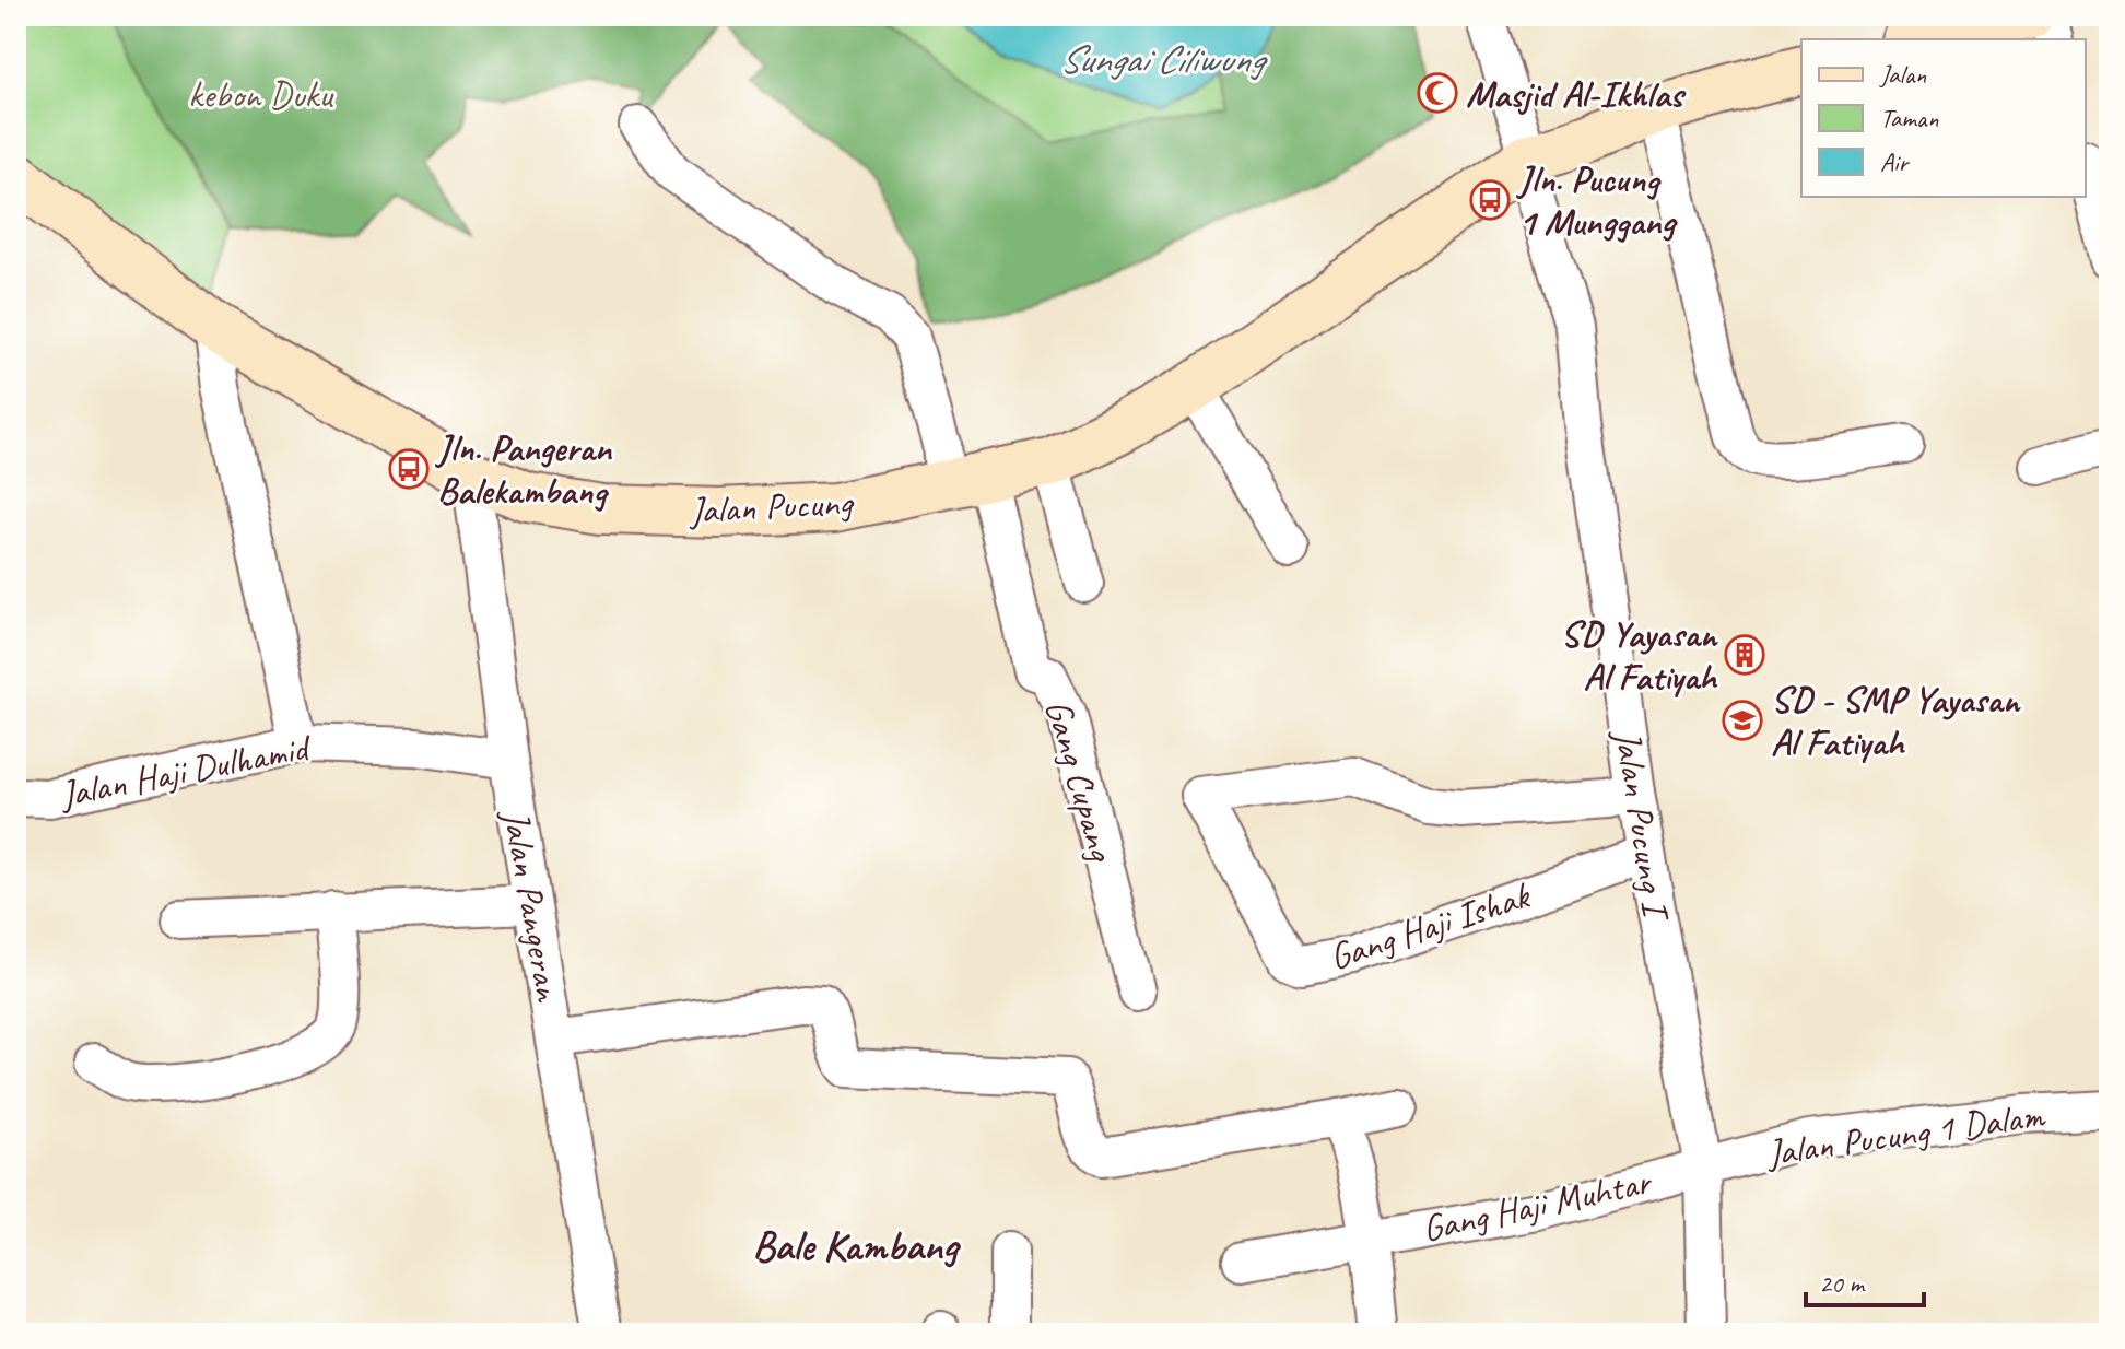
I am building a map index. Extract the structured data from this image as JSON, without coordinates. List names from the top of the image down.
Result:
{
  "streets": {
    "street": [
      "Jalan Pucung",
      "Jalan Haji Dulhamid",
      "Gang Cupang",
      "Jalan Pucung I",
      "Jalan Pangeran",
      "Gang Haji Ishak",
      "Jalan Pucung 1 Dalam",
      "Gang Haji Muhtar"
    ]
  },
  "crossings": [
    ["Jalan Pucung", "Gang Cupang"],
    ["Jalan Pucung", "Jalan Pucung I"],
    ["Jalan Pucung", "Jalan Pangeran"],
    ["Jalan Haji Dulhamid", "Jalan Pangeran"],
    ["Jalan Pucung I", "Gang Haji Ishak"],
    ["Jalan Pucung I", "Jalan Pucung 1 Dalam"],
    ["Jalan Pucung I", "Gang Haji Muhtar"],
    ["Jalan Pucung 1 Dalam", "Gang Haji Muhtar"]
  ],
  "districts": ["Bale Kambang"],
  "water": ["Sungai Ciliwung"],
  "parks": ["kebon Duku"],
  "places": {
    "mosque": ["Masjid Al-Ikhlas"],
    "bus stop": ["Jln. Pucung 1 Munggang", "Jln. Pangeran Balekambang"],
    "building": ["SD Yayasan Al Fatiyah"],
    "school or university": ["SD - SMP Yayasan Al Fatiyah"]
  },
  "legend": ["Jalan", "Taman", "Air"],
  "scale_bar": "20 m"
}
